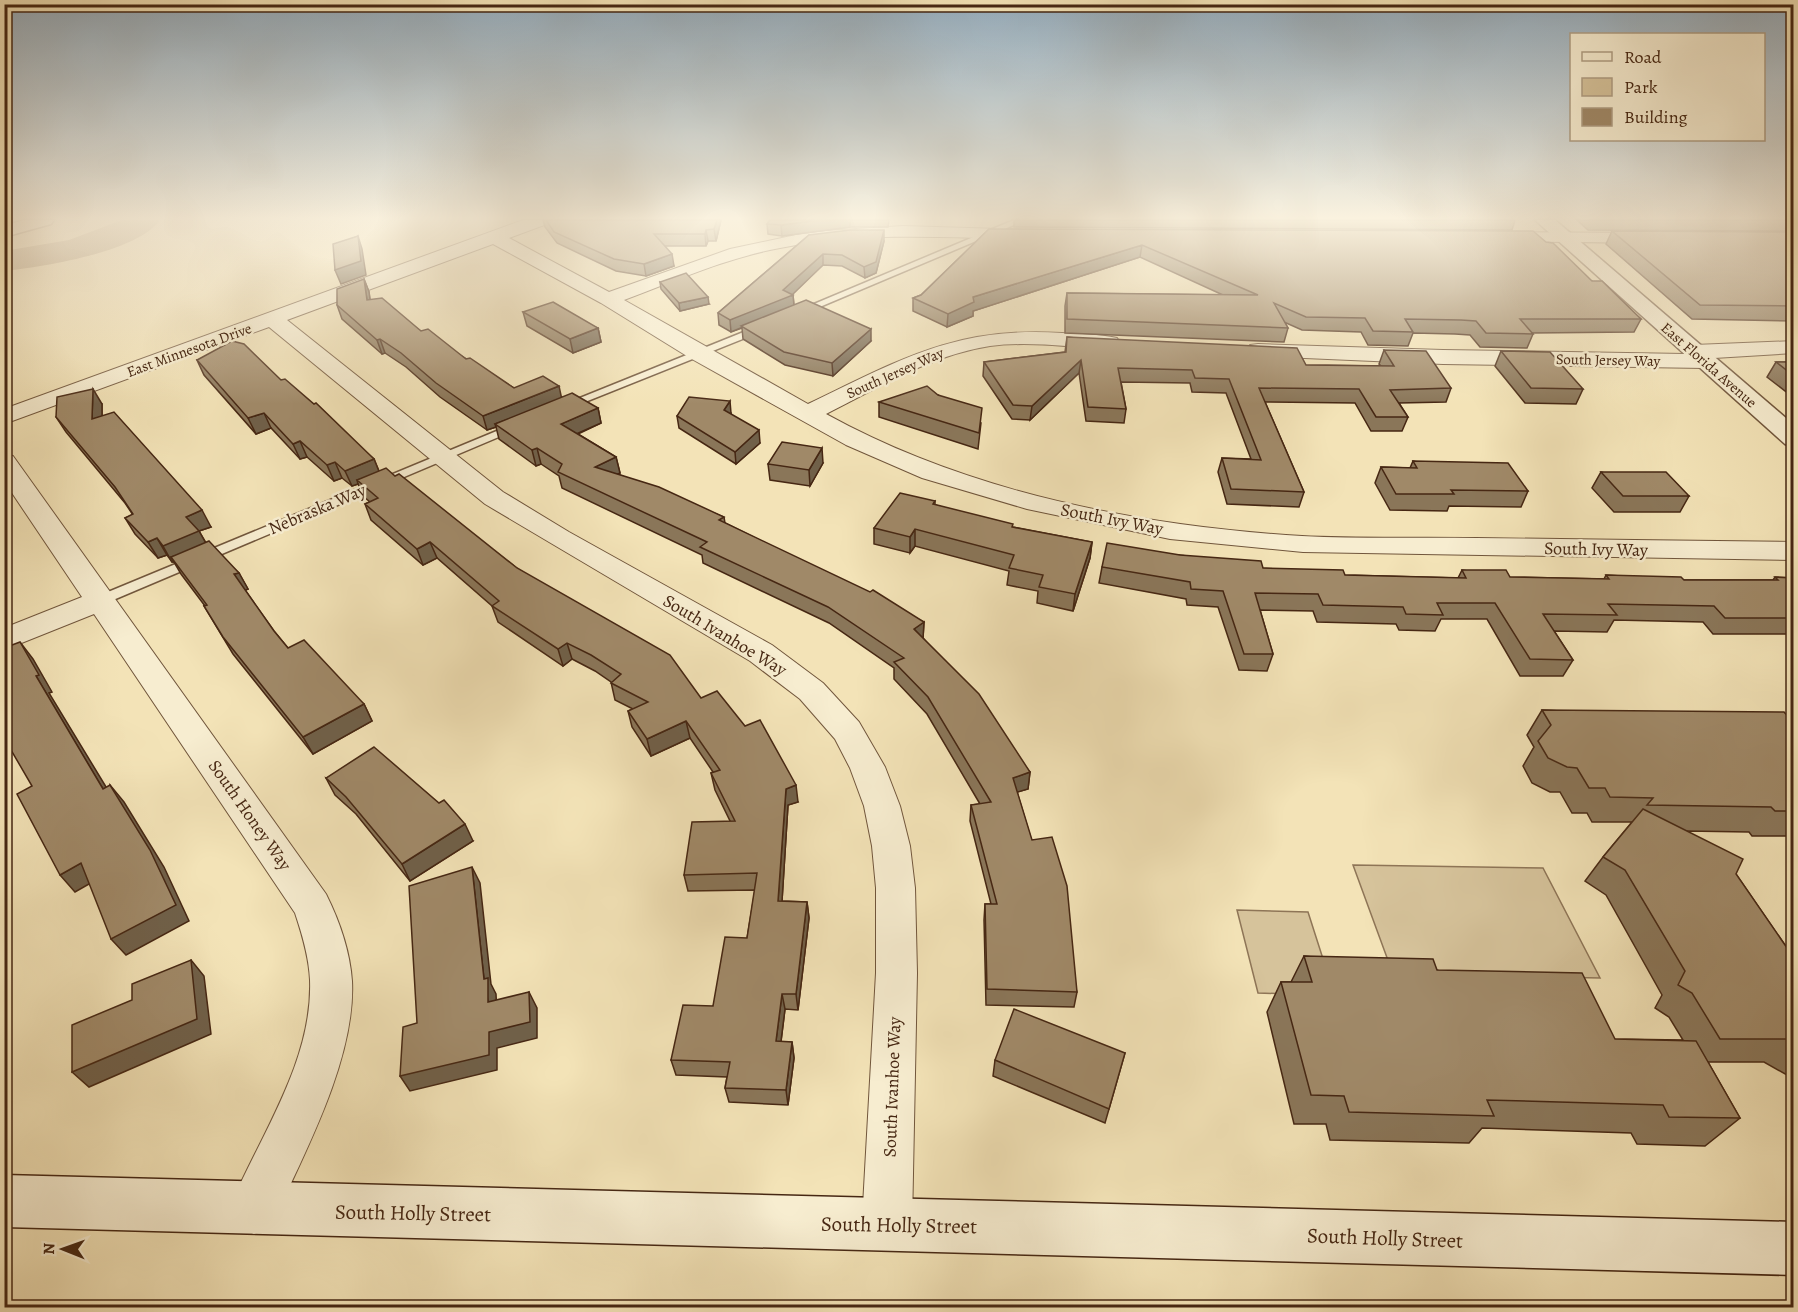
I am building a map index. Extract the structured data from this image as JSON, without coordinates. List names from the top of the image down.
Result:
{
  "streets": {
    "main road": ["East Florida Avenue", "South Holly Street"],
    "street": [
      "East Minnesota Drive",
      "South Jersey Way",
      "Nebraska Way",
      "South Ivy Way",
      "South Ivanhoe Way",
      "South Honey Way"
    ]
  },
  "crossings": [
    ["East Minnesota Drive", "South Ivanhoe Way"],
    ["South Jersey Way", "East Florida Avenue"],
    ["South Jersey Way", "South Ivy Way"],
    ["Nebraska Way", "South Ivanhoe Way"],
    ["Nebraska Way", "South Honey Way"],
    ["South Ivanhoe Way", "South Holly Street"],
    ["South Honey Way", "South Holly Street"]
  ],
  "legend": ["Road", "Park", "Building"],
  "north": "left"
}
